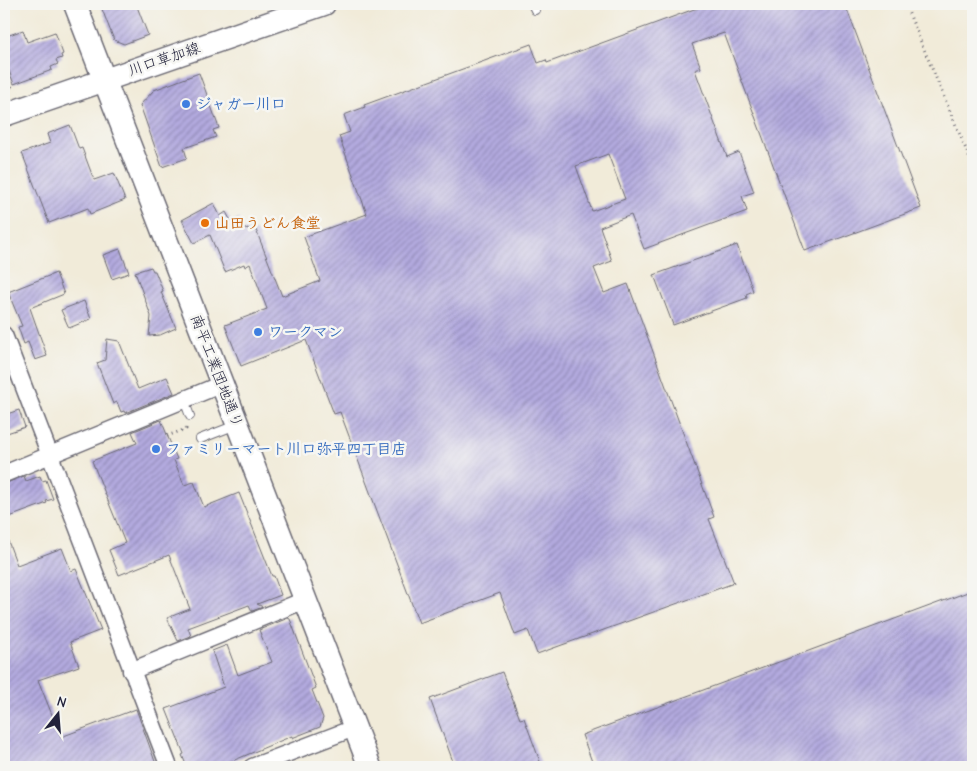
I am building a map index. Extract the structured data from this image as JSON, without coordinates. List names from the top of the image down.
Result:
{
  "streets": {
    "street": ["川口草加線", "南平工業団地通り"]
  },
  "crossings": [
    ["川口草加線", "南平工業団地通り"]
  ],
  "places": [
    "ジャガー川口",
    "山田うどん食堂",
    "ワークマン",
    "ファミリーマート川口弥平四丁目店"
  ],
  "north": "top"
}
